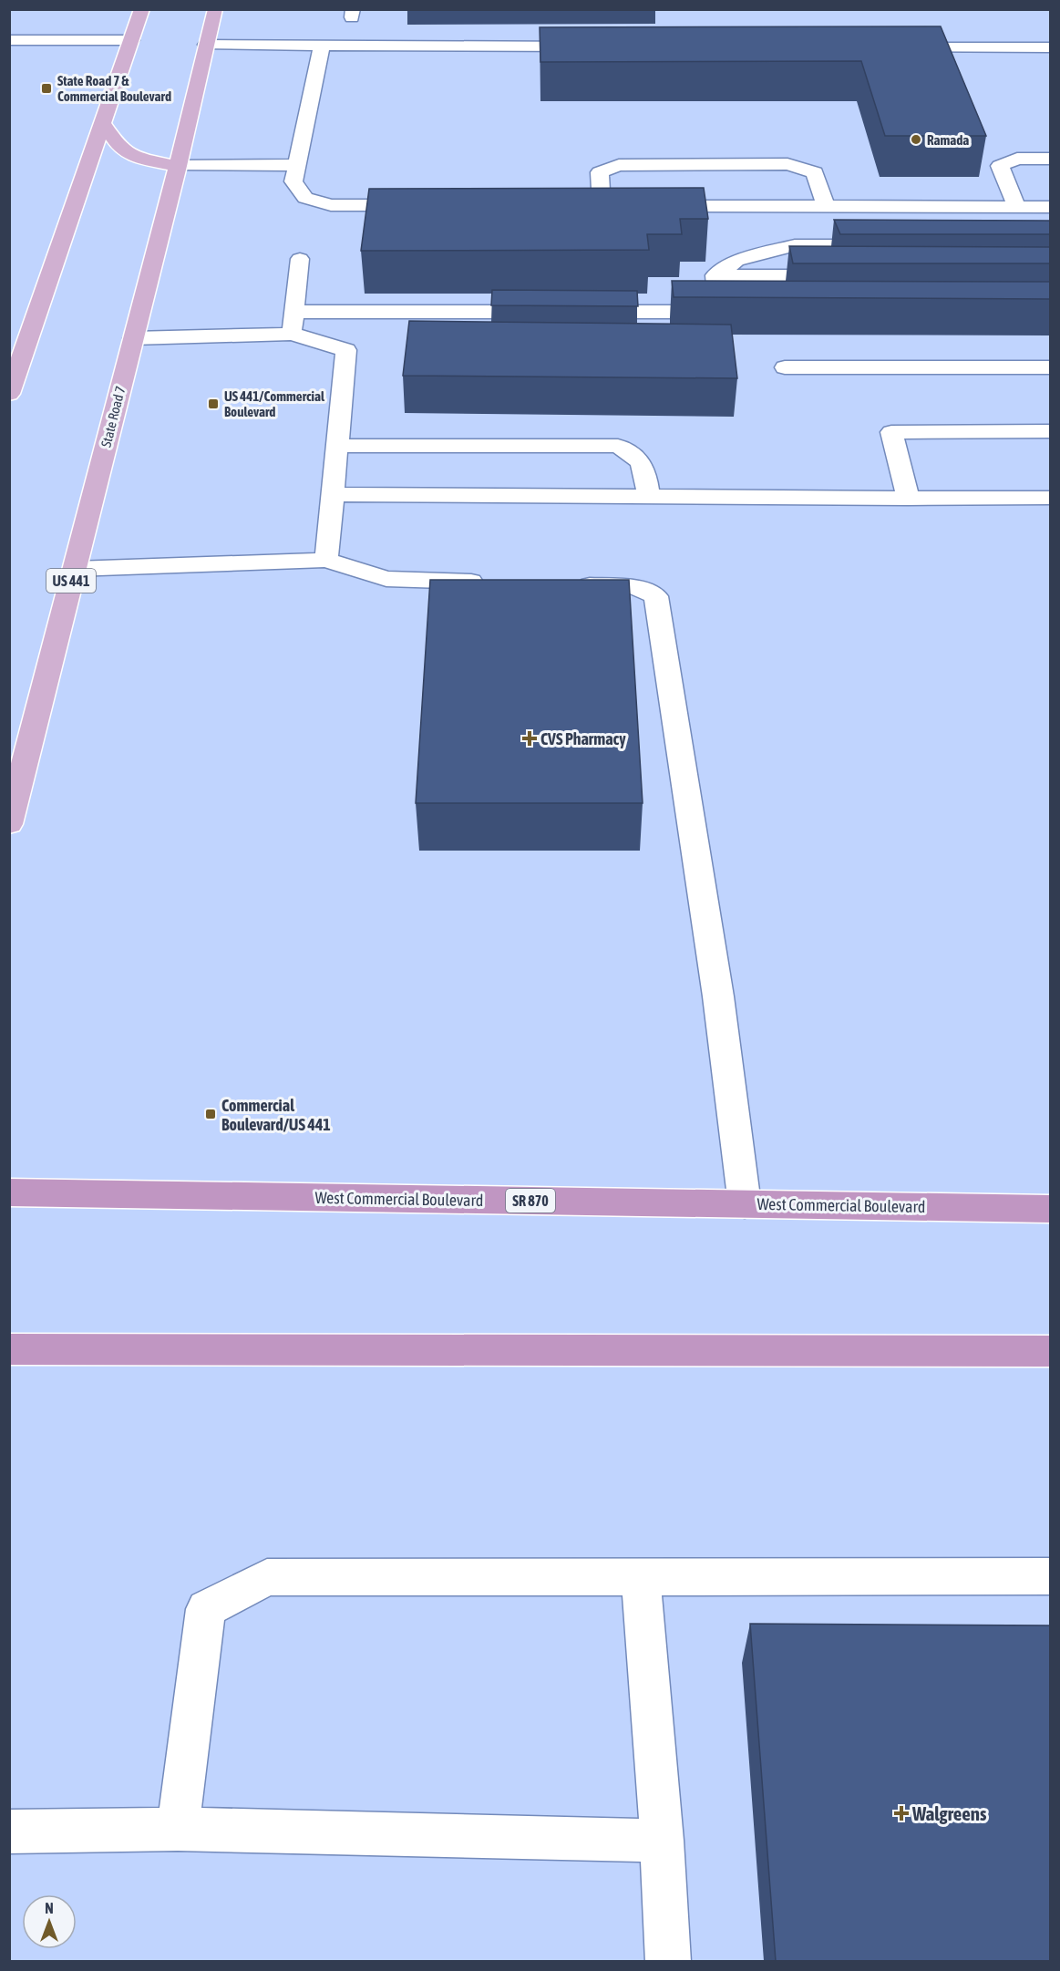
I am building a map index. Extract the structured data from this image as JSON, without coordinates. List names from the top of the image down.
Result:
{
  "streets": {
    "highway": ["West Commercial Boulevard", "SR 870"],
    "main road": ["State Road 7", "US 441"]
  },
  "places": {
    "transit": ["State Road 7 & Commercial Boulevard", "US 441/Commercial Boulevard", "Commercial Boulevard/US 441"],
    "other": ["Ramada"],
    "health": ["CVS Pharmacy", "Walgreens"]
  },
  "north": "top"
}
